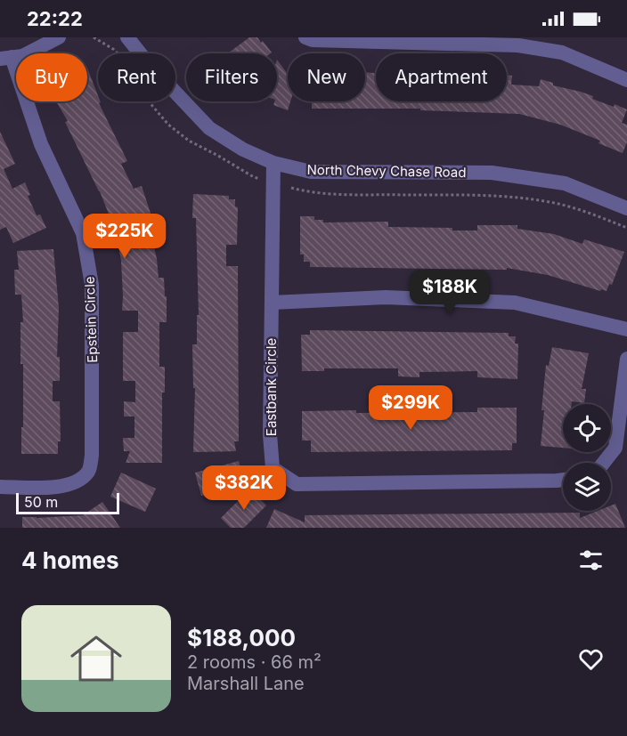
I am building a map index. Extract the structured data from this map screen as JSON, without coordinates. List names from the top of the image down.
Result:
{
  "streets": {
    "street": ["North Chevy Chase Road", "Epstein Circle", "Eastbank Circle"]
  },
  "crossings": [
    ["North Chevy Chase Road", "Eastbank Circle"]
  ],
  "scale_bar": "50 m",
  "page": {
    "status": "22:22",
    "chip": [
      "Buy",
      "Rent",
      "Filters",
      "New",
      "Apartment"
    ],
    "price": [
      "$225K",
      "$188K",
      "$299K",
      "$382K"
    ],
    "scale": "50 m",
    "heading": "4 homes",
    "list": [
      {
        "name": "$188,000",
        "note": "2 rooms · 66 m² · Marshall Lane"
      }
    ]
  }
}
